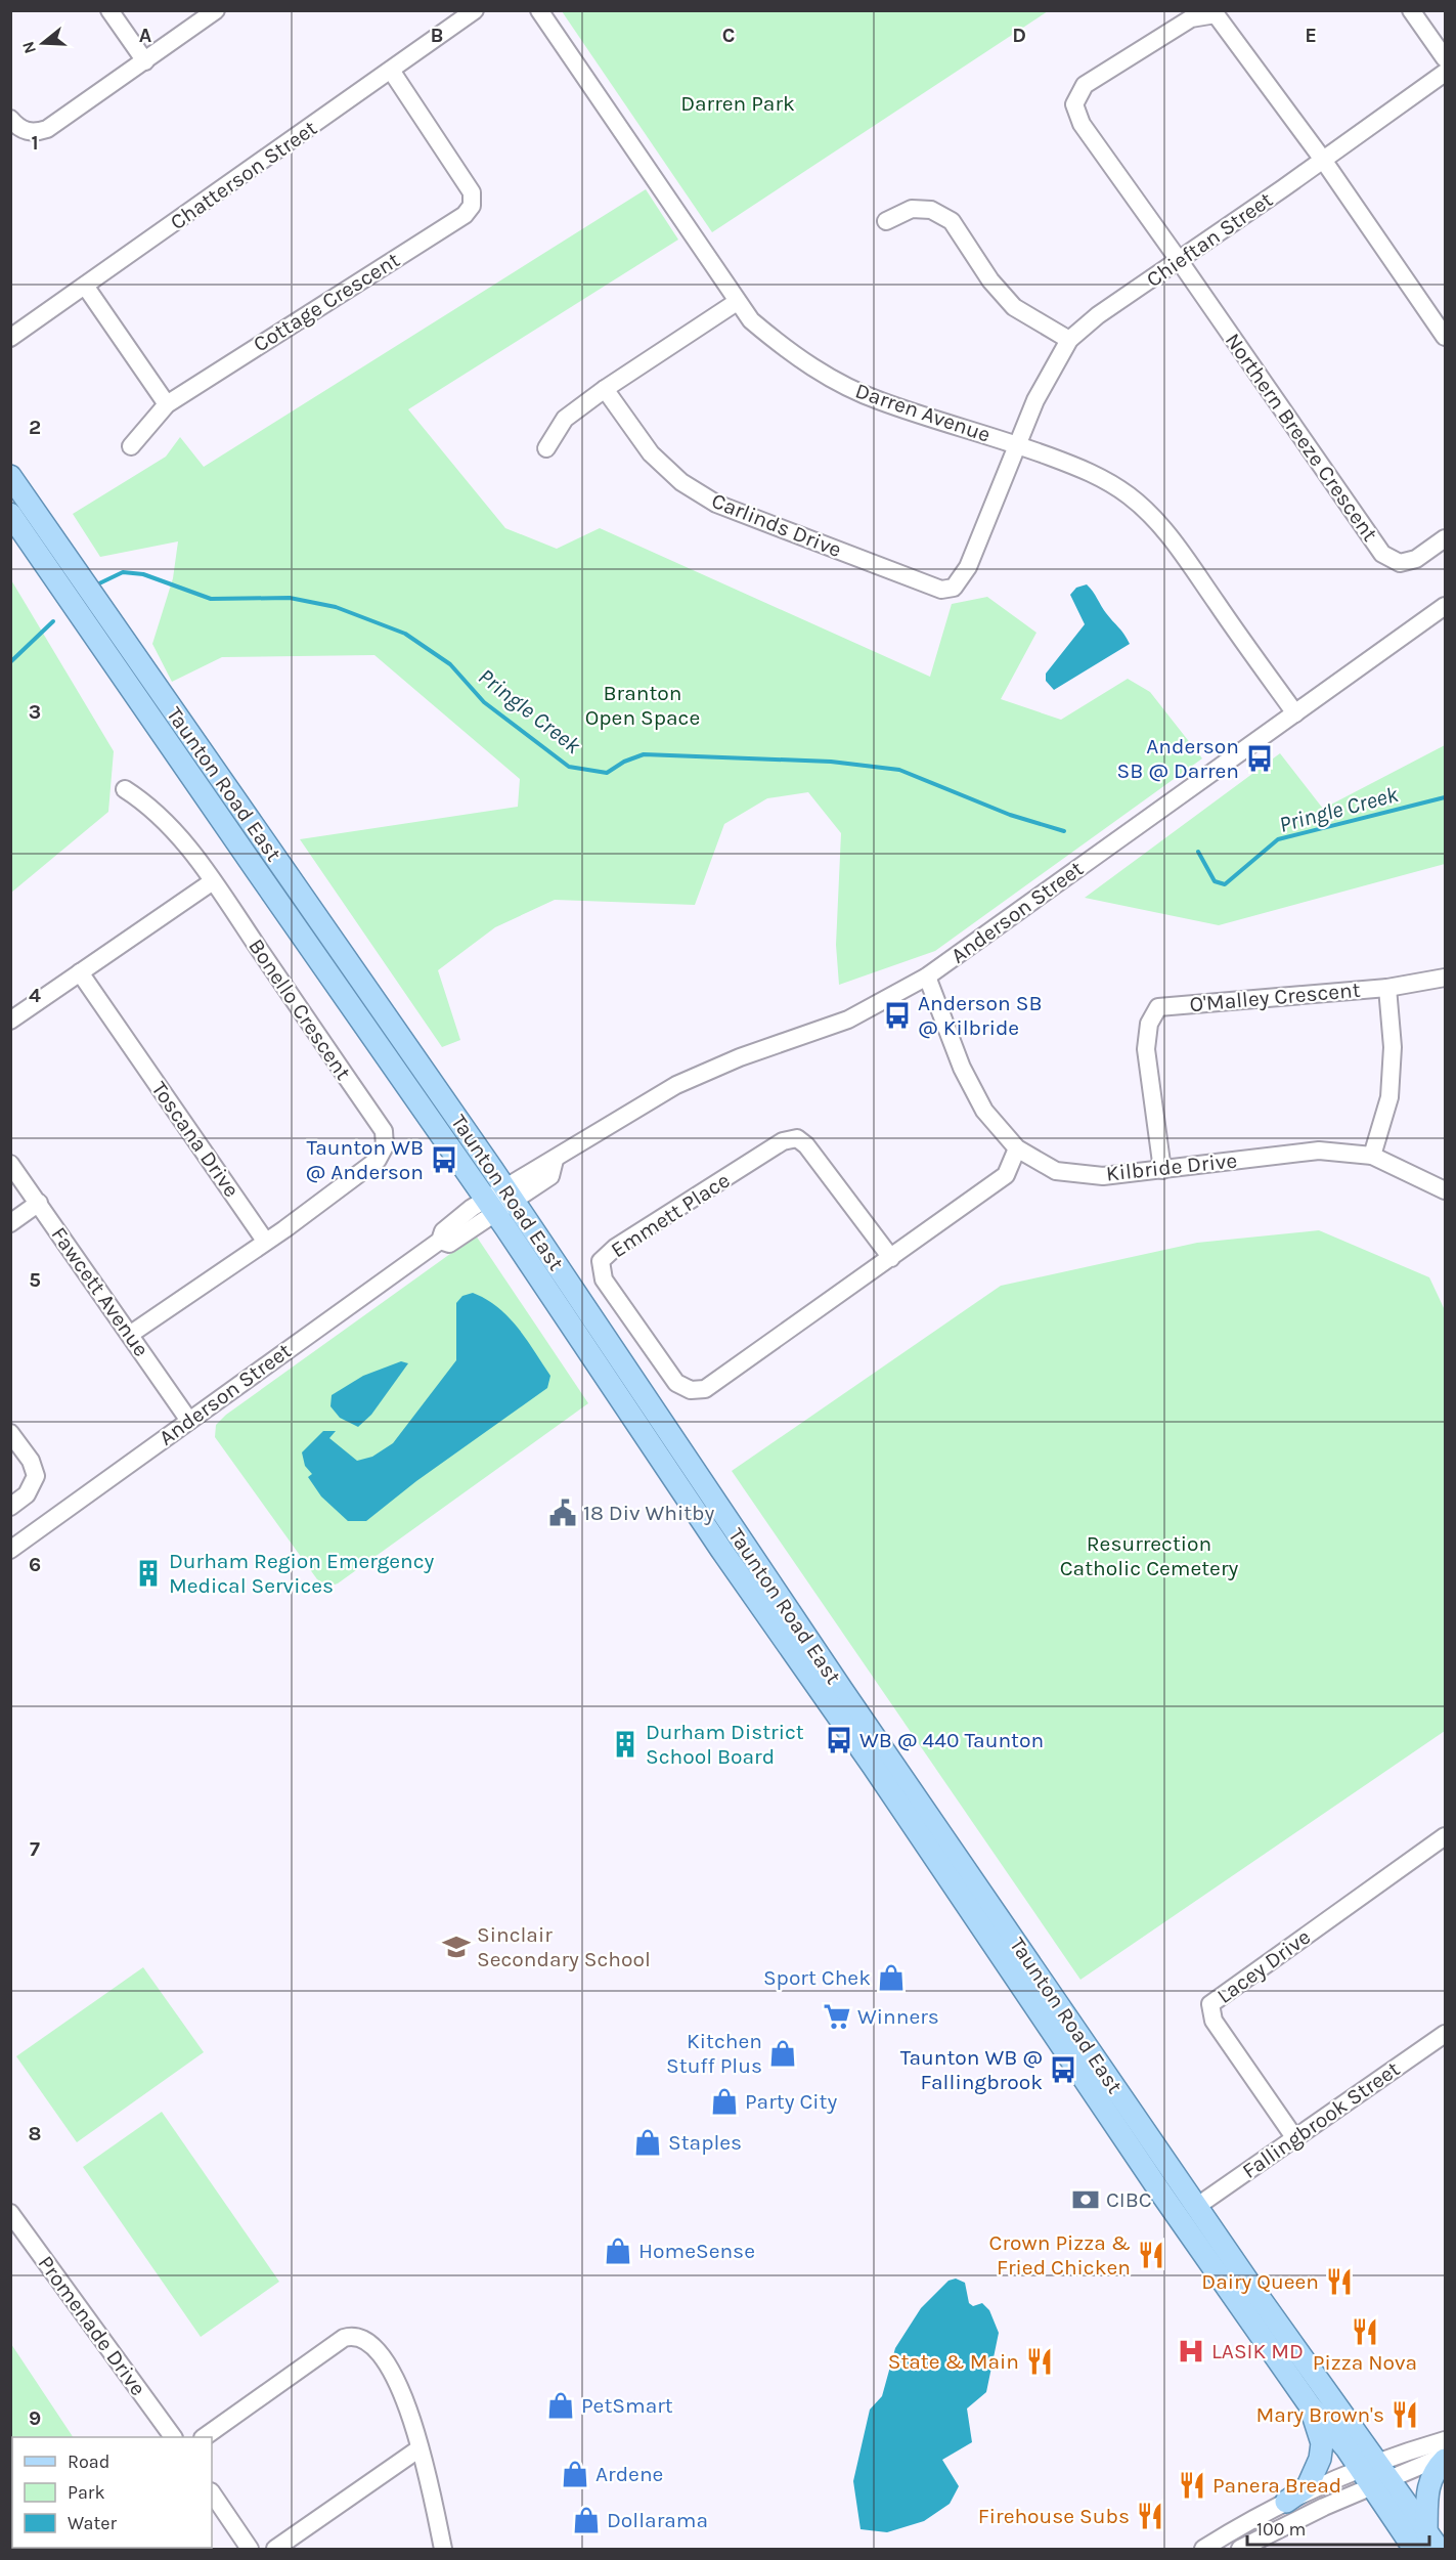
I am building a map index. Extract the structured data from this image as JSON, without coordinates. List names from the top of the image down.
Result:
{
  "streets": {
    "main road": ["Taunton Road East"],
    "street": [
      "Chatterson Street",
      "Chieftan Street",
      "Cottage Crescent",
      "Darren Avenue",
      "Northern Breeze Crescent",
      "Carlinds Drive",
      "Anderson Street",
      "O'Malley Crescent",
      "Bonello Crescent",
      "Toscana Drive",
      "Kilbride Drive",
      "Emmett Place",
      "Fawcett Avenue",
      "Lacey Drive",
      "Fallingbrook Street",
      "Promenade Drive"
    ]
  },
  "crossings": [
    ["Chatterson Street", "Cottage Crescent"],
    ["Chieftan Street", "Darren Avenue"],
    ["Chieftan Street", "Northern Breeze Crescent"],
    ["Chieftan Street", "Carlinds Drive"],
    ["Darren Avenue", "Carlinds Drive"],
    ["Darren Avenue", "Anderson Street"],
    ["Taunton Road East", "Anderson Street"],
    ["Taunton Road East", "Fallingbrook Street"],
    ["Anderson Street", "Kilbride Drive"],
    ["Anderson Street", "Fawcett Avenue"],
    ["O'Malley Crescent", "Kilbride Drive"],
    ["Bonello Crescent", "Toscana Drive"],
    ["Kilbride Drive", "Emmett Place"],
    ["Lacey Drive", "Fallingbrook Street"]
  ],
  "water": ["Pringle Creek"],
  "parks": ["Darren Park", "Branton Open Space", "Resurrection Catholic Cemetery"],
  "places": {
    "bus stop": [
      "Anderson SB @ Darren",
      "Anderson SB @ Kilbride",
      "Taunton WB @ Anderson",
      "WB @ 440 Taunton",
      "Taunton WB @ Fallingbrook"
    ],
    "public building": ["18 Div Whitby"],
    "building": ["Durham Region Emergency Medical Services", "Durham District School Board"],
    "school or university": ["Sinclair Secondary School"],
    "shop": [
      "Sport Chek",
      "Kitchen Stuff Plus",
      "Party City",
      "Staples",
      "HomeSense",
      "PetSmart",
      "Ardene",
      "Dollarama"
    ],
    "supermarket": ["Winners"],
    "bank": ["CIBC"],
    "restaurant": [
      "Crown Pizza & Fried Chicken",
      "Dairy Queen",
      "Pizza Nova",
      "State & Main",
      "Mary Brown's",
      "Panera Bread",
      "Firehouse Subs"
    ],
    "hospital": ["LASIK MD"]
  },
  "legend": ["Road", "Park", "Water"],
  "scale_bar": "100 m",
  "north": "left",
  "grid": {
    "columns": [
      "A",
      "B",
      "C",
      "D",
      "E"
    ],
    "rows": [
      "1",
      "2",
      "3",
      "4",
      "5",
      "6",
      "7",
      "8",
      "9"
    ]
  }
}
